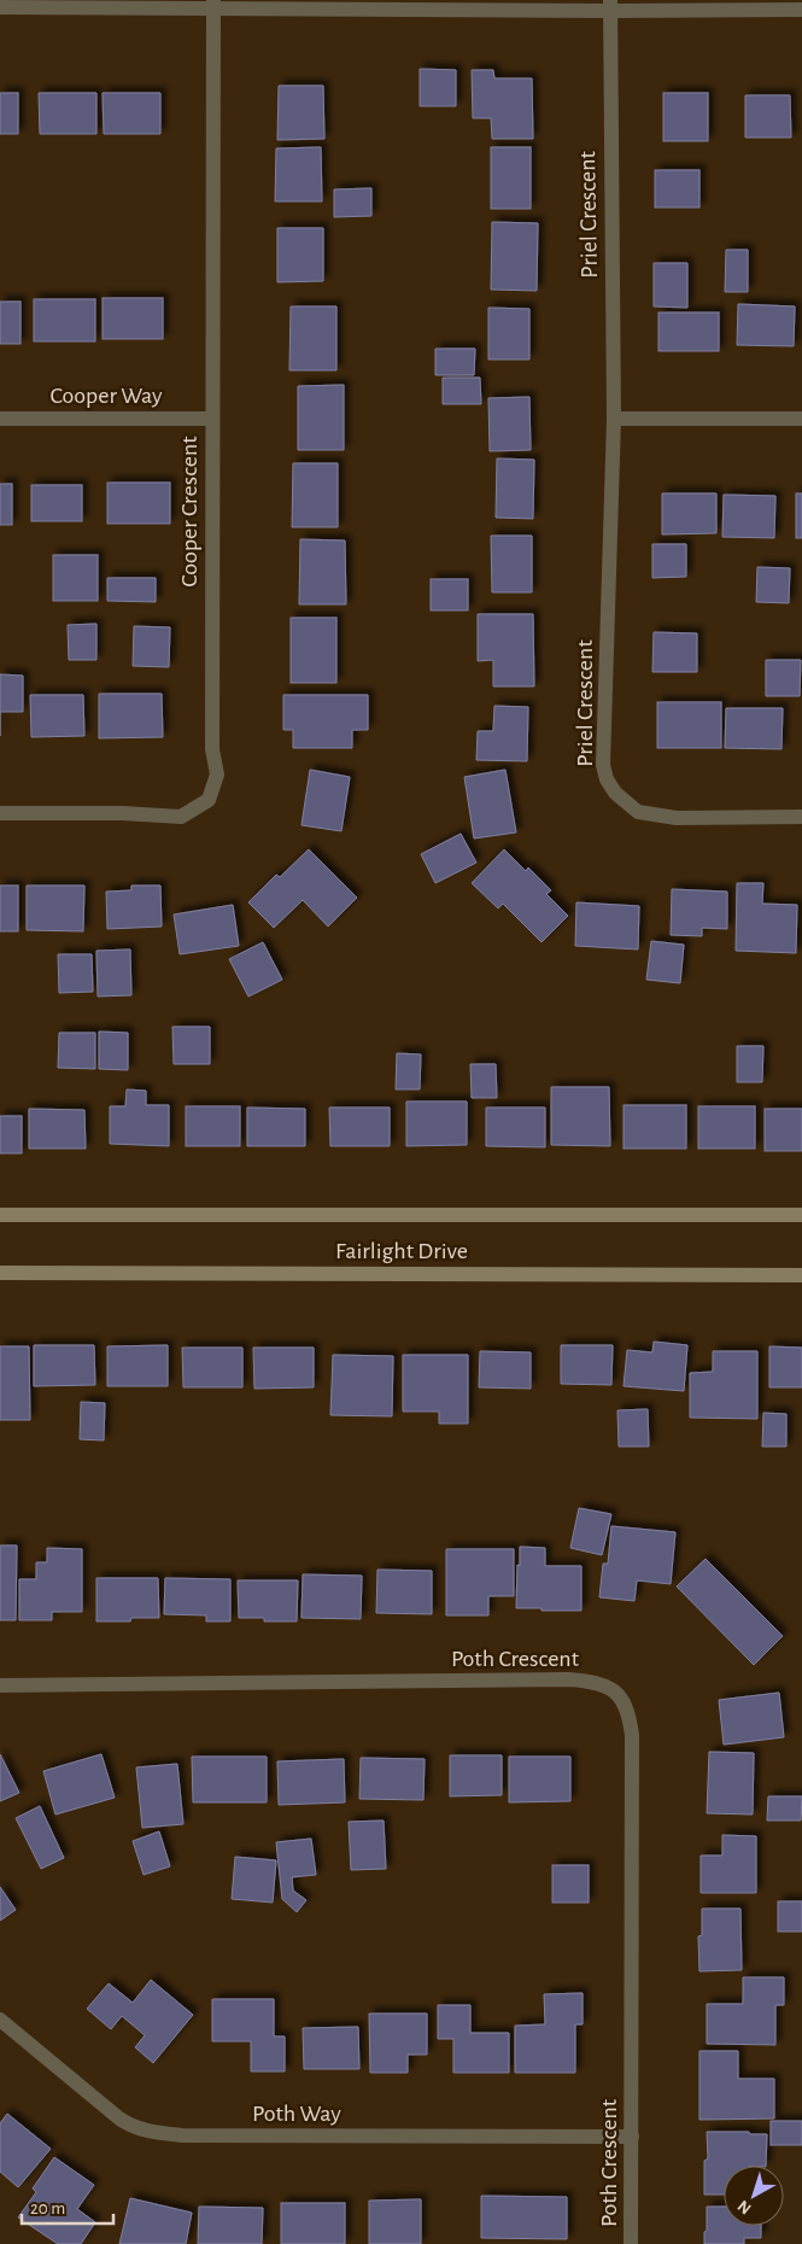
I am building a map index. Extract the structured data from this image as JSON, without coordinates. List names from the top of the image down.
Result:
{
  "streets": {
    "main road": ["Fairlight Drive"],
    "street": [
      "Priel Crescent",
      "Cooper Way",
      "Cooper Crescent",
      "Poth Crescent",
      "Poth Way"
    ]
  },
  "crossings": [
    ["Cooper Way", "Cooper Crescent"],
    ["Poth Crescent", "Poth Way"]
  ],
  "scale_bar": "20 m",
  "north": "bottom left"
}
